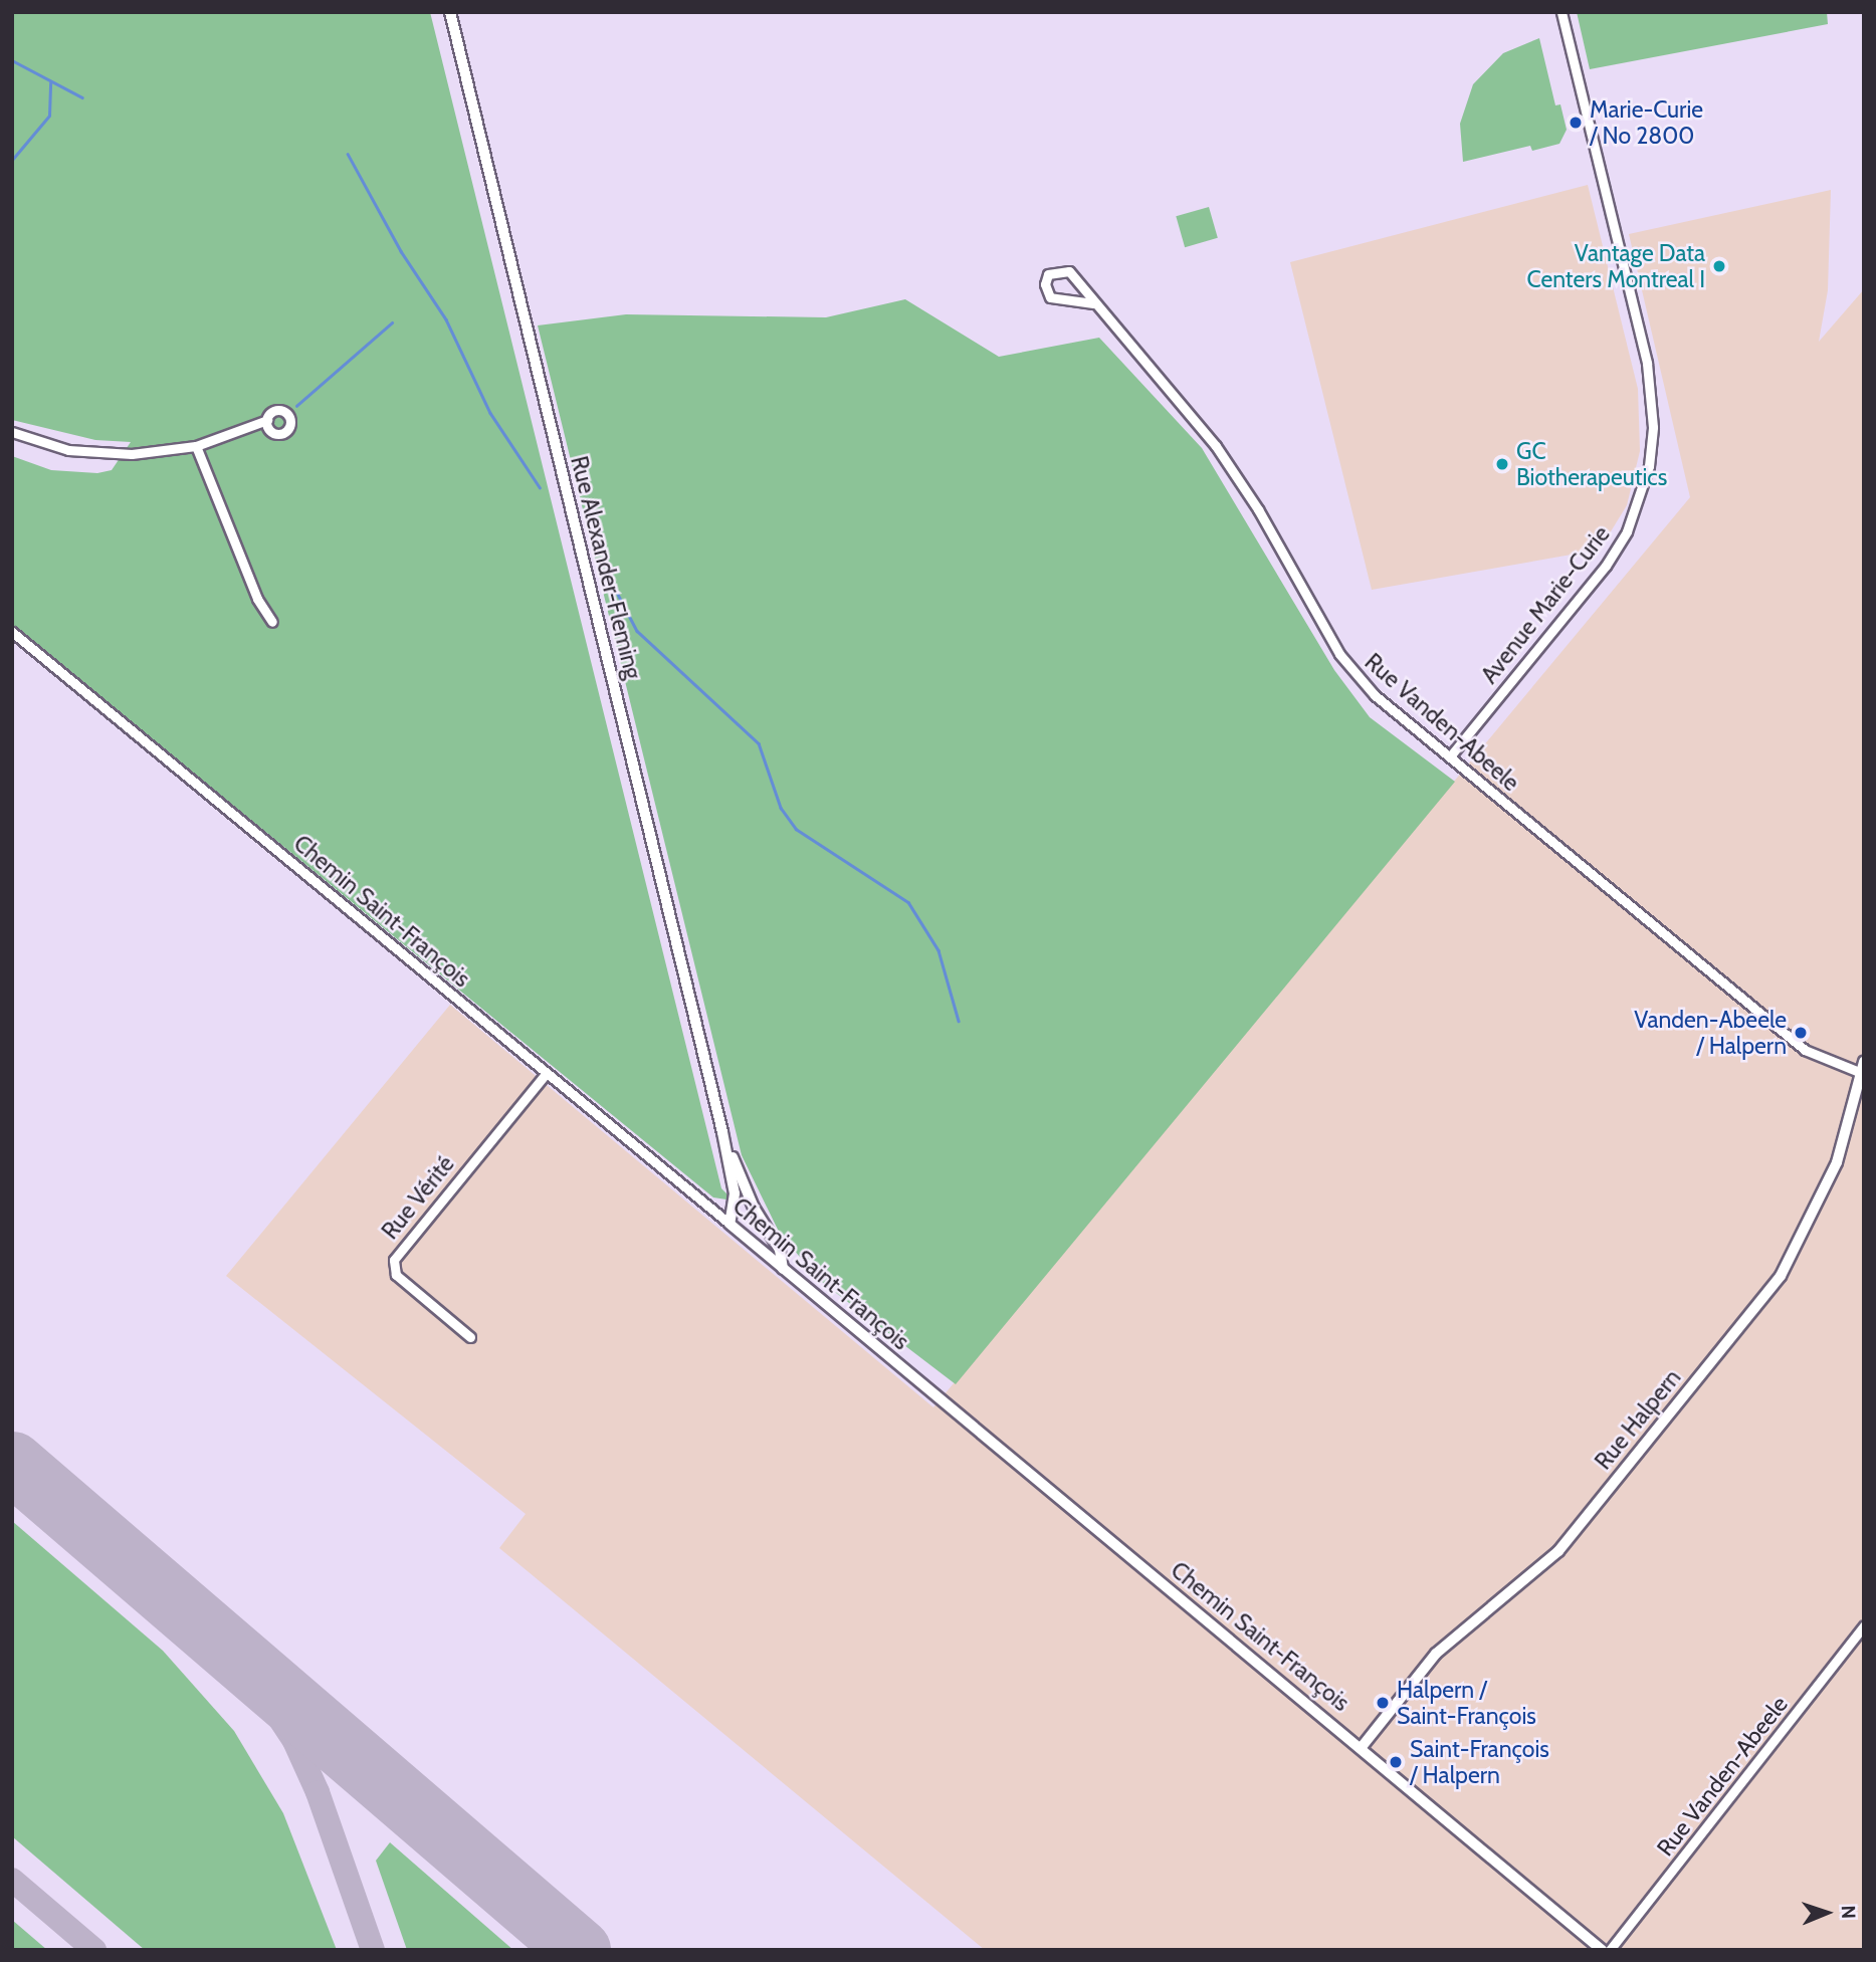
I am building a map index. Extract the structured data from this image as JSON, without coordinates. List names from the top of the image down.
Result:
{
  "streets": {
    "street": [
      "Rue Alexander-Fleming",
      "Avenue Marie-Curie",
      "Rue Vanden-Abeele",
      "Chemin Saint-François",
      "Rue Vérité",
      "Rue Halpern"
    ]
  },
  "crossings": [
    ["Rue Alexander-Fleming", "Chemin Saint-François"],
    ["Avenue Marie-Curie", "Rue Vanden-Abeele"],
    ["Rue Vanden-Abeele", "Rue Halpern"],
    ["Chemin Saint-François", "Rue Vérité"],
    ["Chemin Saint-François", "Rue Halpern"]
  ],
  "places": [
    "Marie-Curie / No 2800",
    "Vantage Data Centers Montreal I",
    "GC Biotherapeutics",
    "Vanden-Abeele / Halpern",
    "Halpern / Saint-François",
    "Saint-François / Halpern"
  ],
  "north": "right"
}
